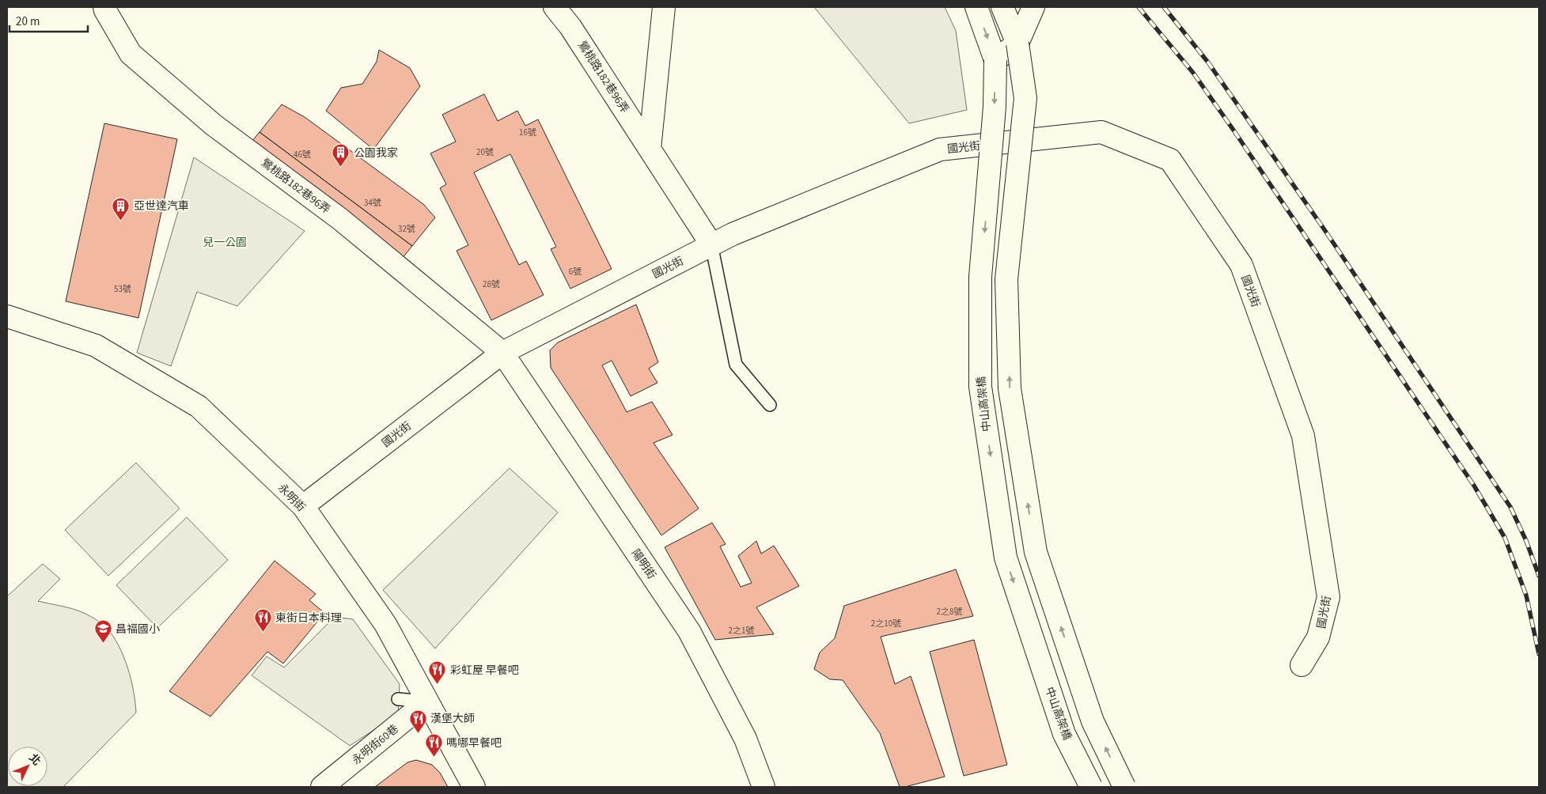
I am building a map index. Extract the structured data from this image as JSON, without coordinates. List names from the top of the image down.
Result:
{
  "streets": {
    "street": [
      "鶯桃路182巷96弄",
      "國光街",
      "中山高架橋",
      "永明街",
      "陽明街",
      "永明街60巷"
    ]
  },
  "crossings": [
    ["鶯桃路182巷96弄", "國光街"],
    ["鶯桃路182巷96弄", "陽明街"],
    ["國光街", "永明街"],
    ["國光街", "陽明街"],
    ["永明街", "永明街60巷"]
  ],
  "parks": ["兒一公園"],
  "places": {
    "building": ["公園我家", "亞世達汽車"],
    "restaurant": [
      "東街日本料理",
      "彩虹屋 早餐吧",
      "漢堡大師",
      "嗎哪早餐吧"
    ],
    "school or university": ["昌福國小"]
  },
  "house_numbers": [
    "16號",
    "20號",
    "46號",
    "34號",
    "32號",
    "6號",
    "28號",
    "53號",
    "2之8號",
    "2之10號",
    "2之1號"
  ],
  "scale_bar": "20 m",
  "north": "top right"
}
